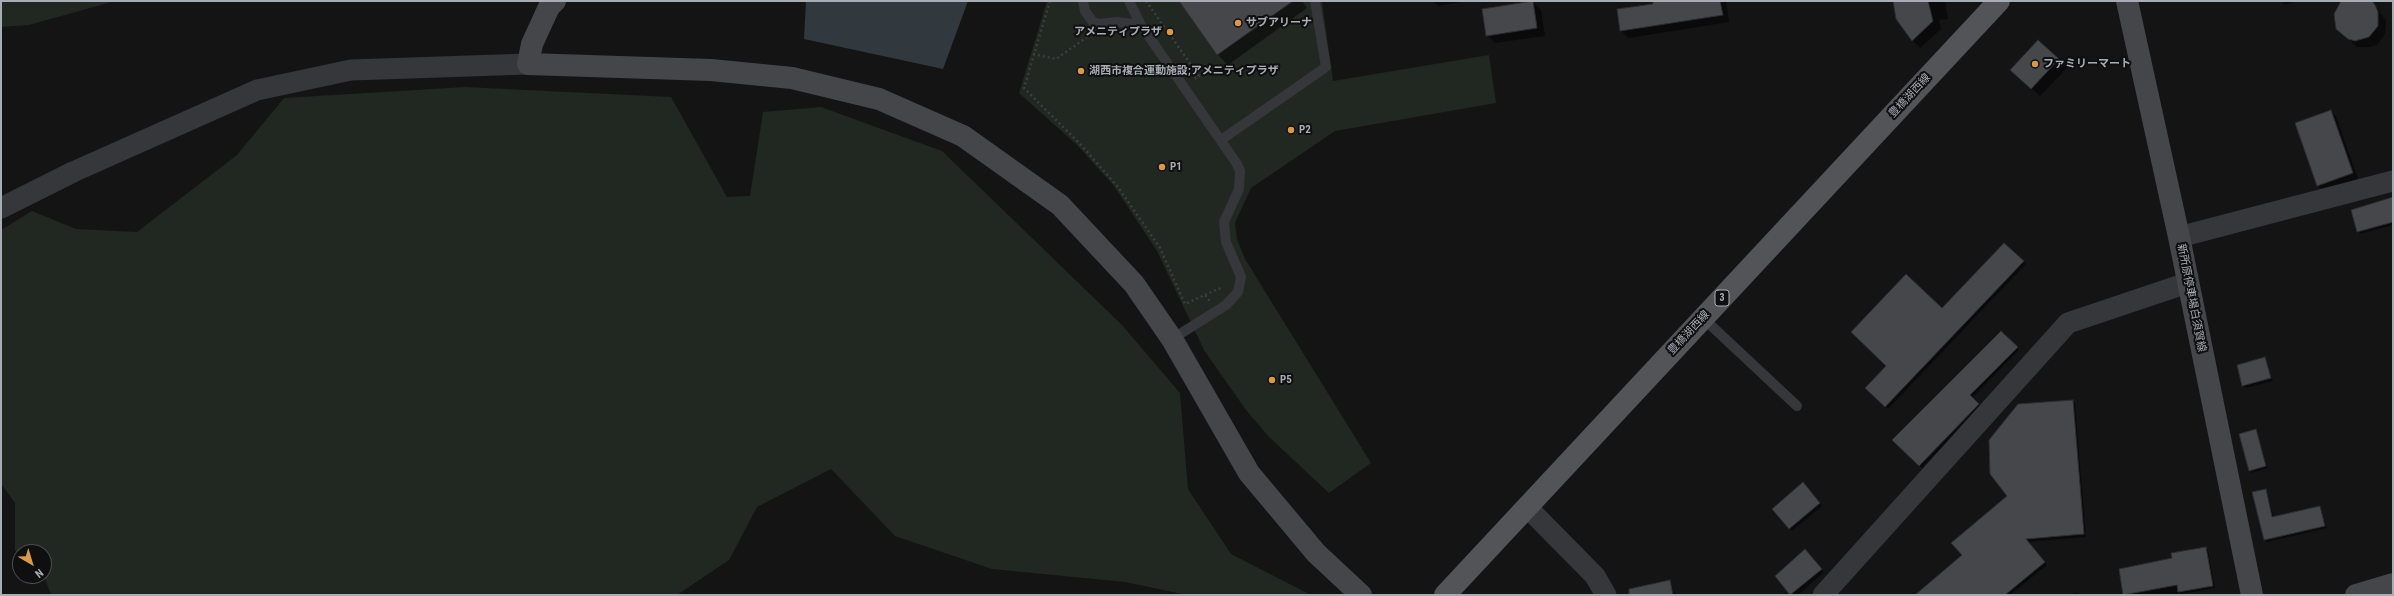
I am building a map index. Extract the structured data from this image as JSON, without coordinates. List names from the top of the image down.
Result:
{
  "streets": {
    "main road": ["豊橋湖西線", "3"],
    "street": ["新所原停車場白須賀線"]
  },
  "places": [
    "サブアリーナ",
    "アメニティプラザ",
    "ファミリーマート",
    "湖西市複合運動施設;アメニティプラザ",
    "P2",
    "P1",
    "P5"
  ],
  "north": "bottom right"
}
